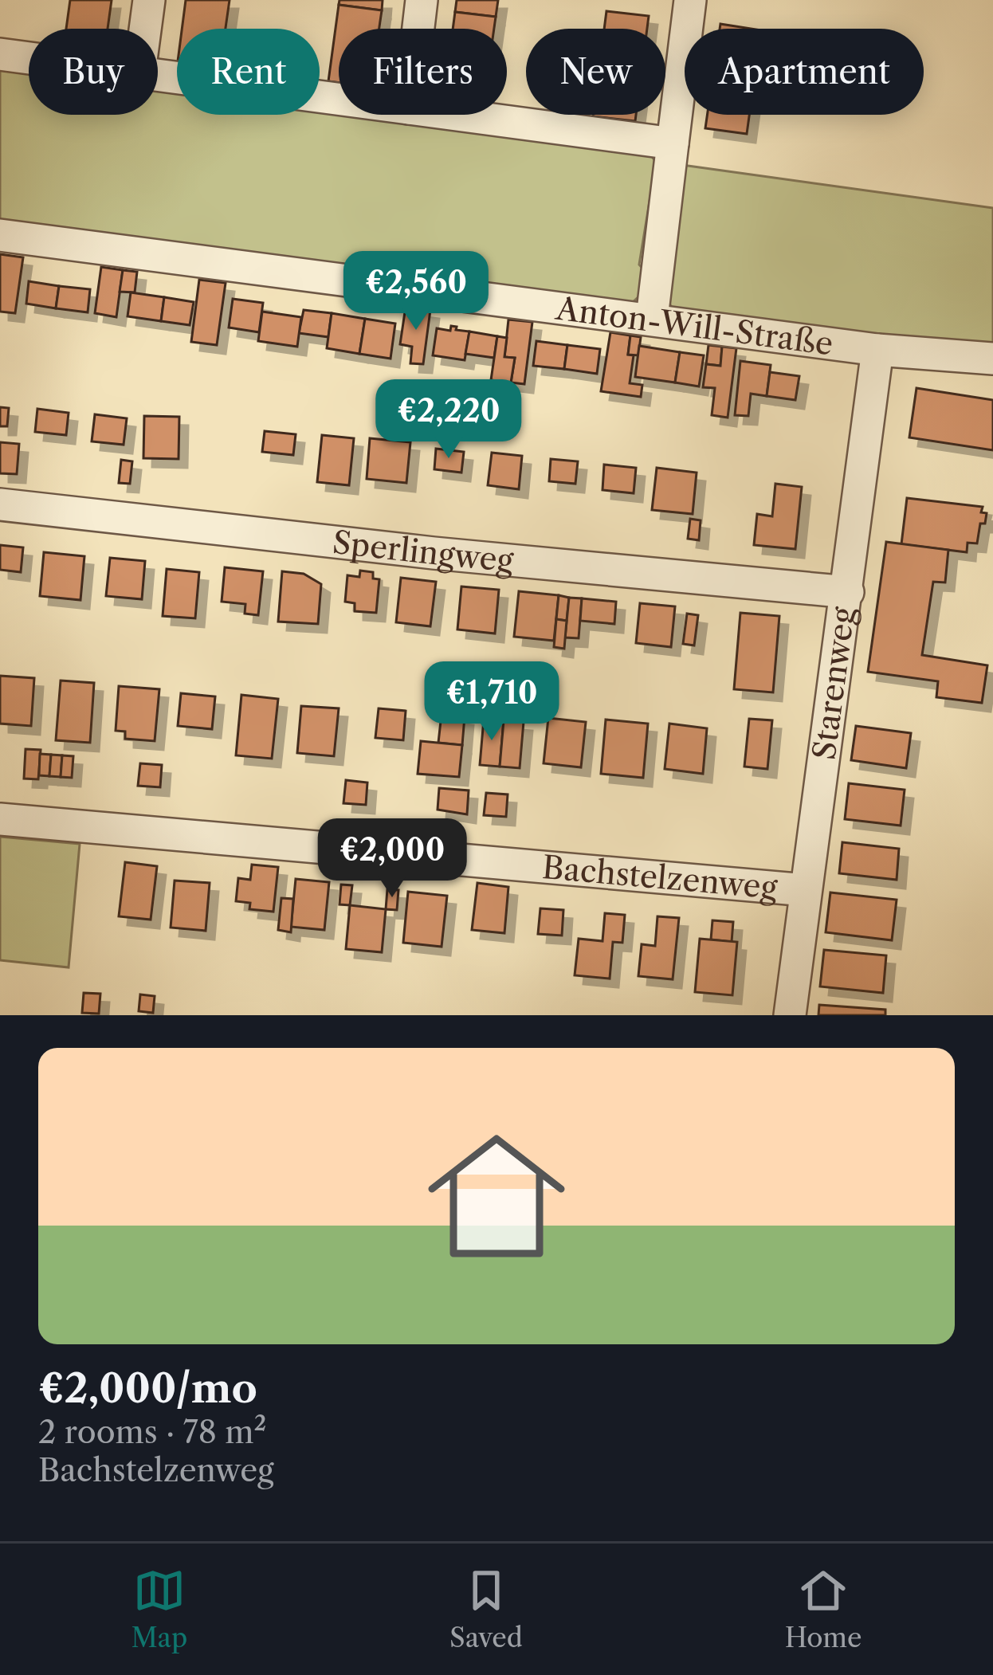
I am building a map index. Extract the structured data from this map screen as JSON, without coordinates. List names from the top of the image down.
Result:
{
  "streets": {
    "street": [
      "Anton-Will-Straße",
      "Sperlingweg",
      "Starenweg",
      "Bachstelzenweg"
    ]
  },
  "crossings": [
    ["Anton-Will-Straße", "Starenweg"],
    ["Sperlingweg", "Starenweg"],
    ["Starenweg", "Bachstelzenweg"]
  ],
  "page": {
    "chip": [
      "Buy",
      "Rent",
      "Filters",
      "New",
      "Apartment"
    ],
    "price": [
      "€2,560",
      "€2,220",
      "€1,710",
      "€2,000"
    ],
    "list": [
      {
        "name": "€2,000/mo",
        "note": "2 rooms · 78 m² · Bachstelzenweg"
      }
    ],
    "tabs": ["Map", "Saved", "Home"]
  }
}
